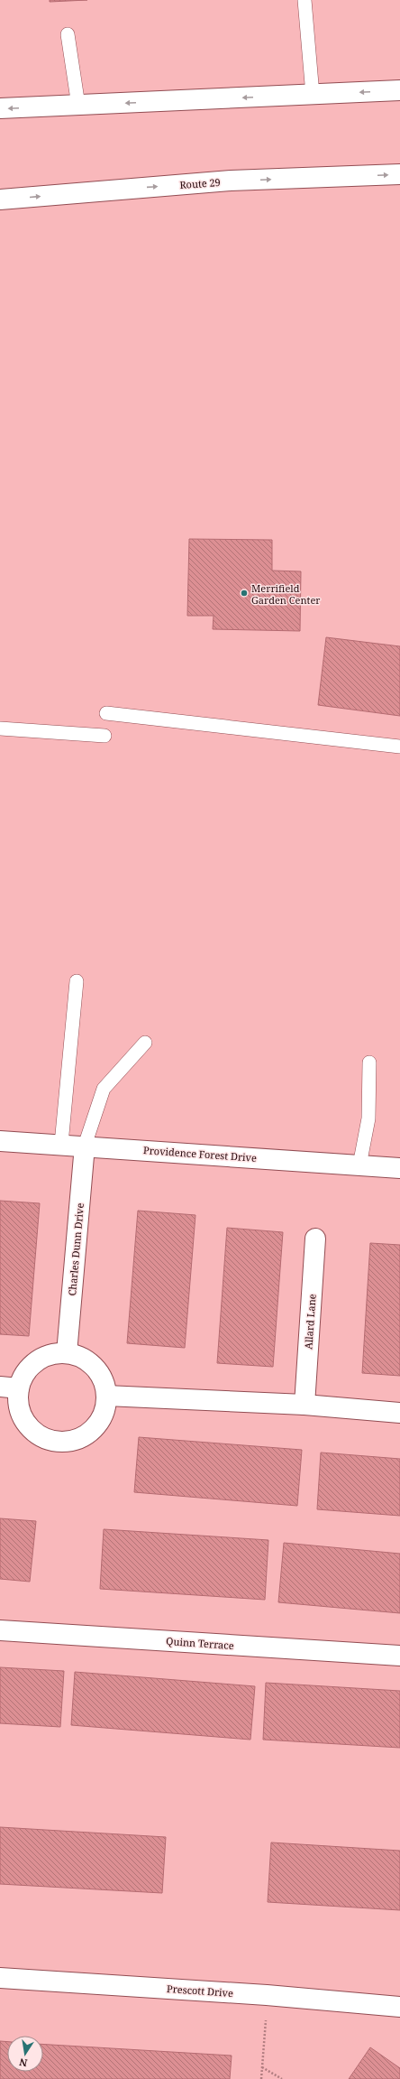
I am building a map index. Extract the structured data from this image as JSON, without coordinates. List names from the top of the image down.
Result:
{
  "streets": {
    "street": [
      "Route 29",
      "Providence Forest Drive",
      "Charles Dunn Drive",
      "Allard Lane",
      "Quinn Terrace",
      "Prescott Drive"
    ]
  },
  "crossings": [
    ["Providence Forest Drive", "Charles Dunn Drive"]
  ],
  "places": ["Merrifield Garden Center"],
  "north": "bottom"
}
